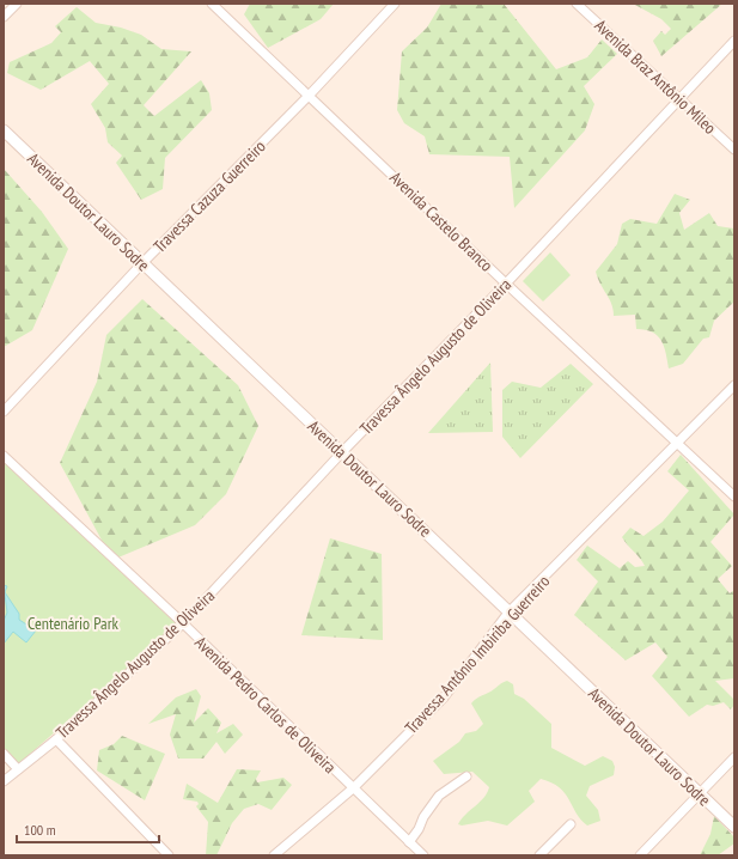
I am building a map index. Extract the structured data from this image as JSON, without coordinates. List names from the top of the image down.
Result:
{
  "streets": {
    "street": [
      "Avenida Braz Antônio Mileo",
      "Travessa Cazuza Guerreiro",
      "Avenida Doutor Lauro Sodre",
      "Avenida Castelo Branco",
      "Travessa Ângelo Augusto de Oliveira",
      "Travessa Antônio Imbiriba Guerreiro",
      "Avenida Pedro Carlos de Oliveira"
    ]
  },
  "crossings": [
    ["Avenida Braz Antônio Mileo", "Travessa Ângelo Augusto de Oliveira"],
    ["Travessa Cazuza Guerreiro", "Avenida Doutor Lauro Sodre"],
    ["Travessa Cazuza Guerreiro", "Avenida Castelo Branco"],
    ["Avenida Doutor Lauro Sodre", "Travessa Ângelo Augusto de Oliveira"],
    ["Avenida Doutor Lauro Sodre", "Travessa Antônio Imbiriba Guerreiro"],
    ["Avenida Castelo Branco", "Travessa Ângelo Augusto de Oliveira"],
    ["Avenida Castelo Branco", "Travessa Antônio Imbiriba Guerreiro"],
    ["Travessa Ângelo Augusto de Oliveira", "Avenida Pedro Carlos de Oliveira"],
    ["Travessa Antônio Imbiriba Guerreiro", "Avenida Pedro Carlos de Oliveira"]
  ],
  "parks": ["Centenário Park"],
  "scale_bar": "100 m"
}
